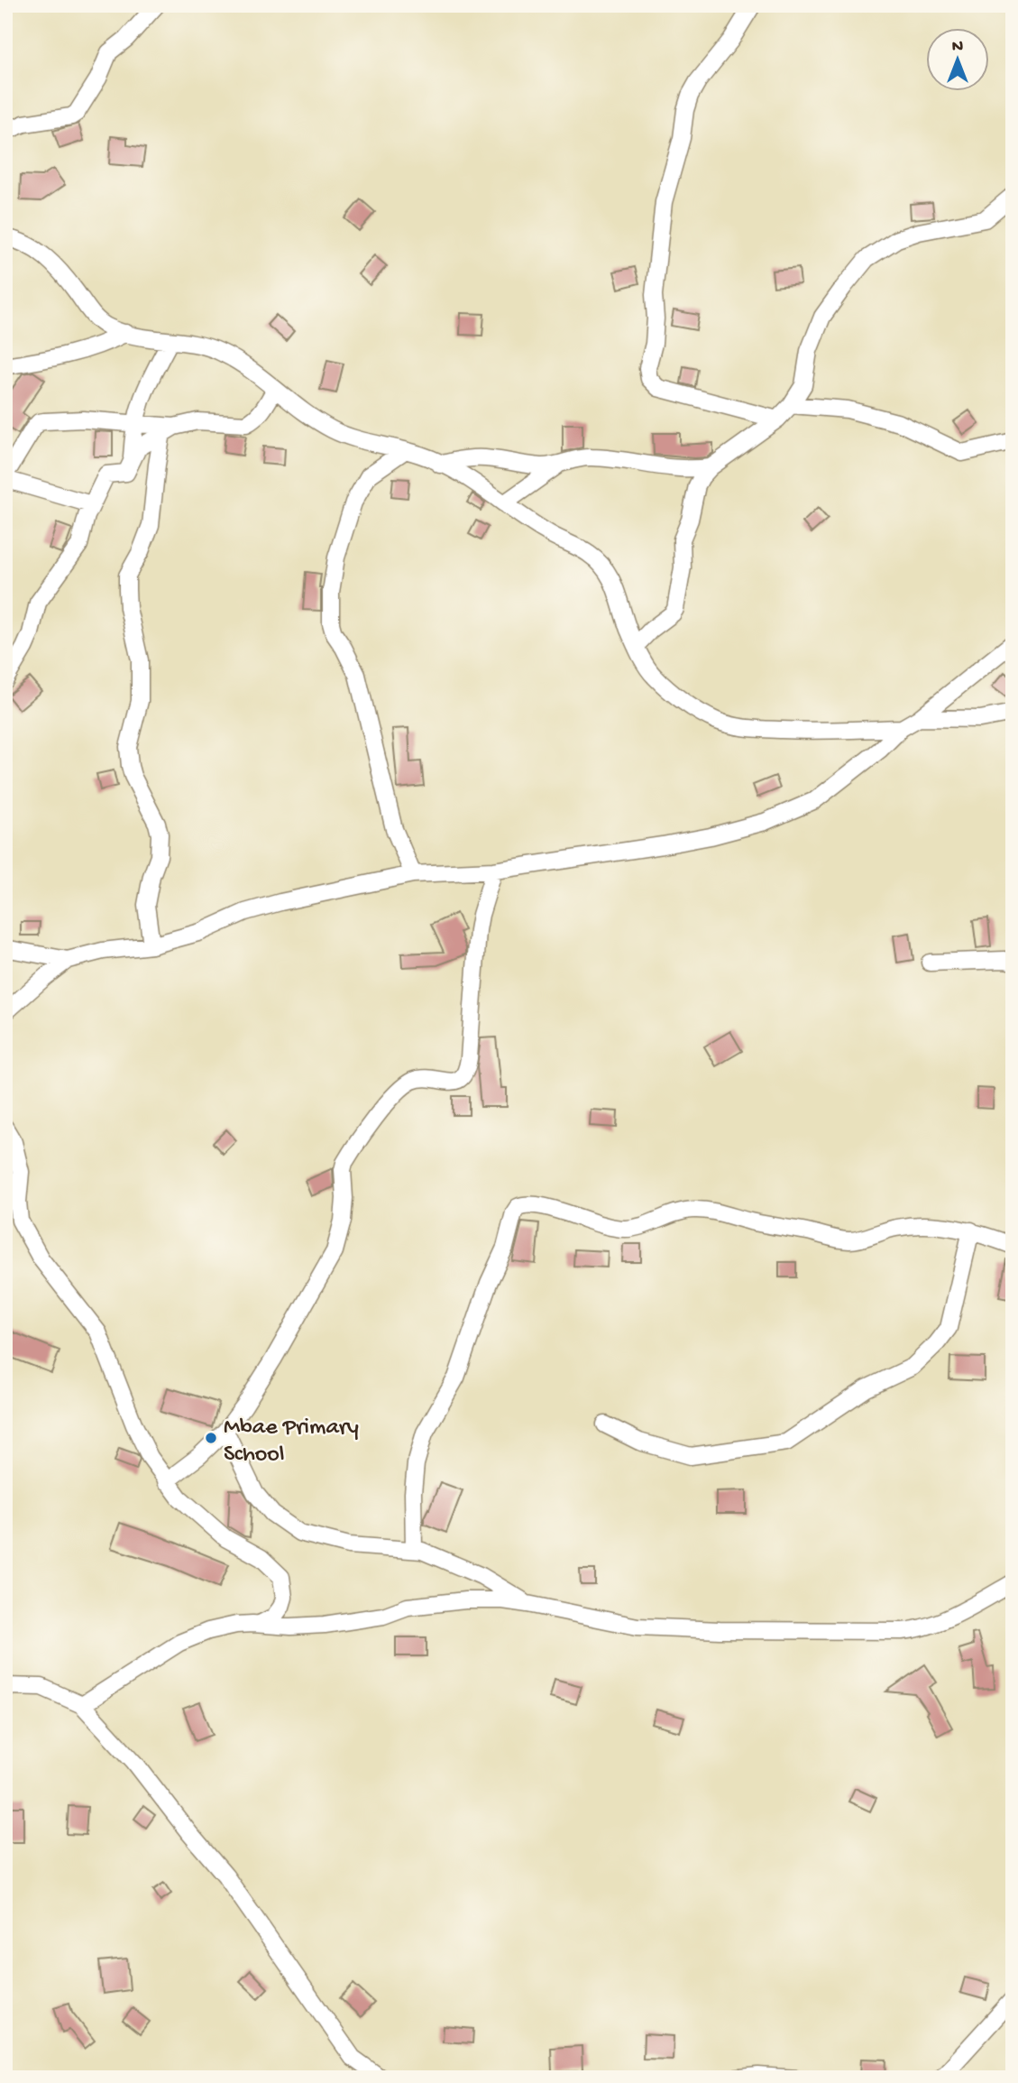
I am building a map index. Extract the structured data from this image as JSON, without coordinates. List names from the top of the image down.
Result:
{
  "places": ["Mbae Primary School"],
  "north": "top"
}
